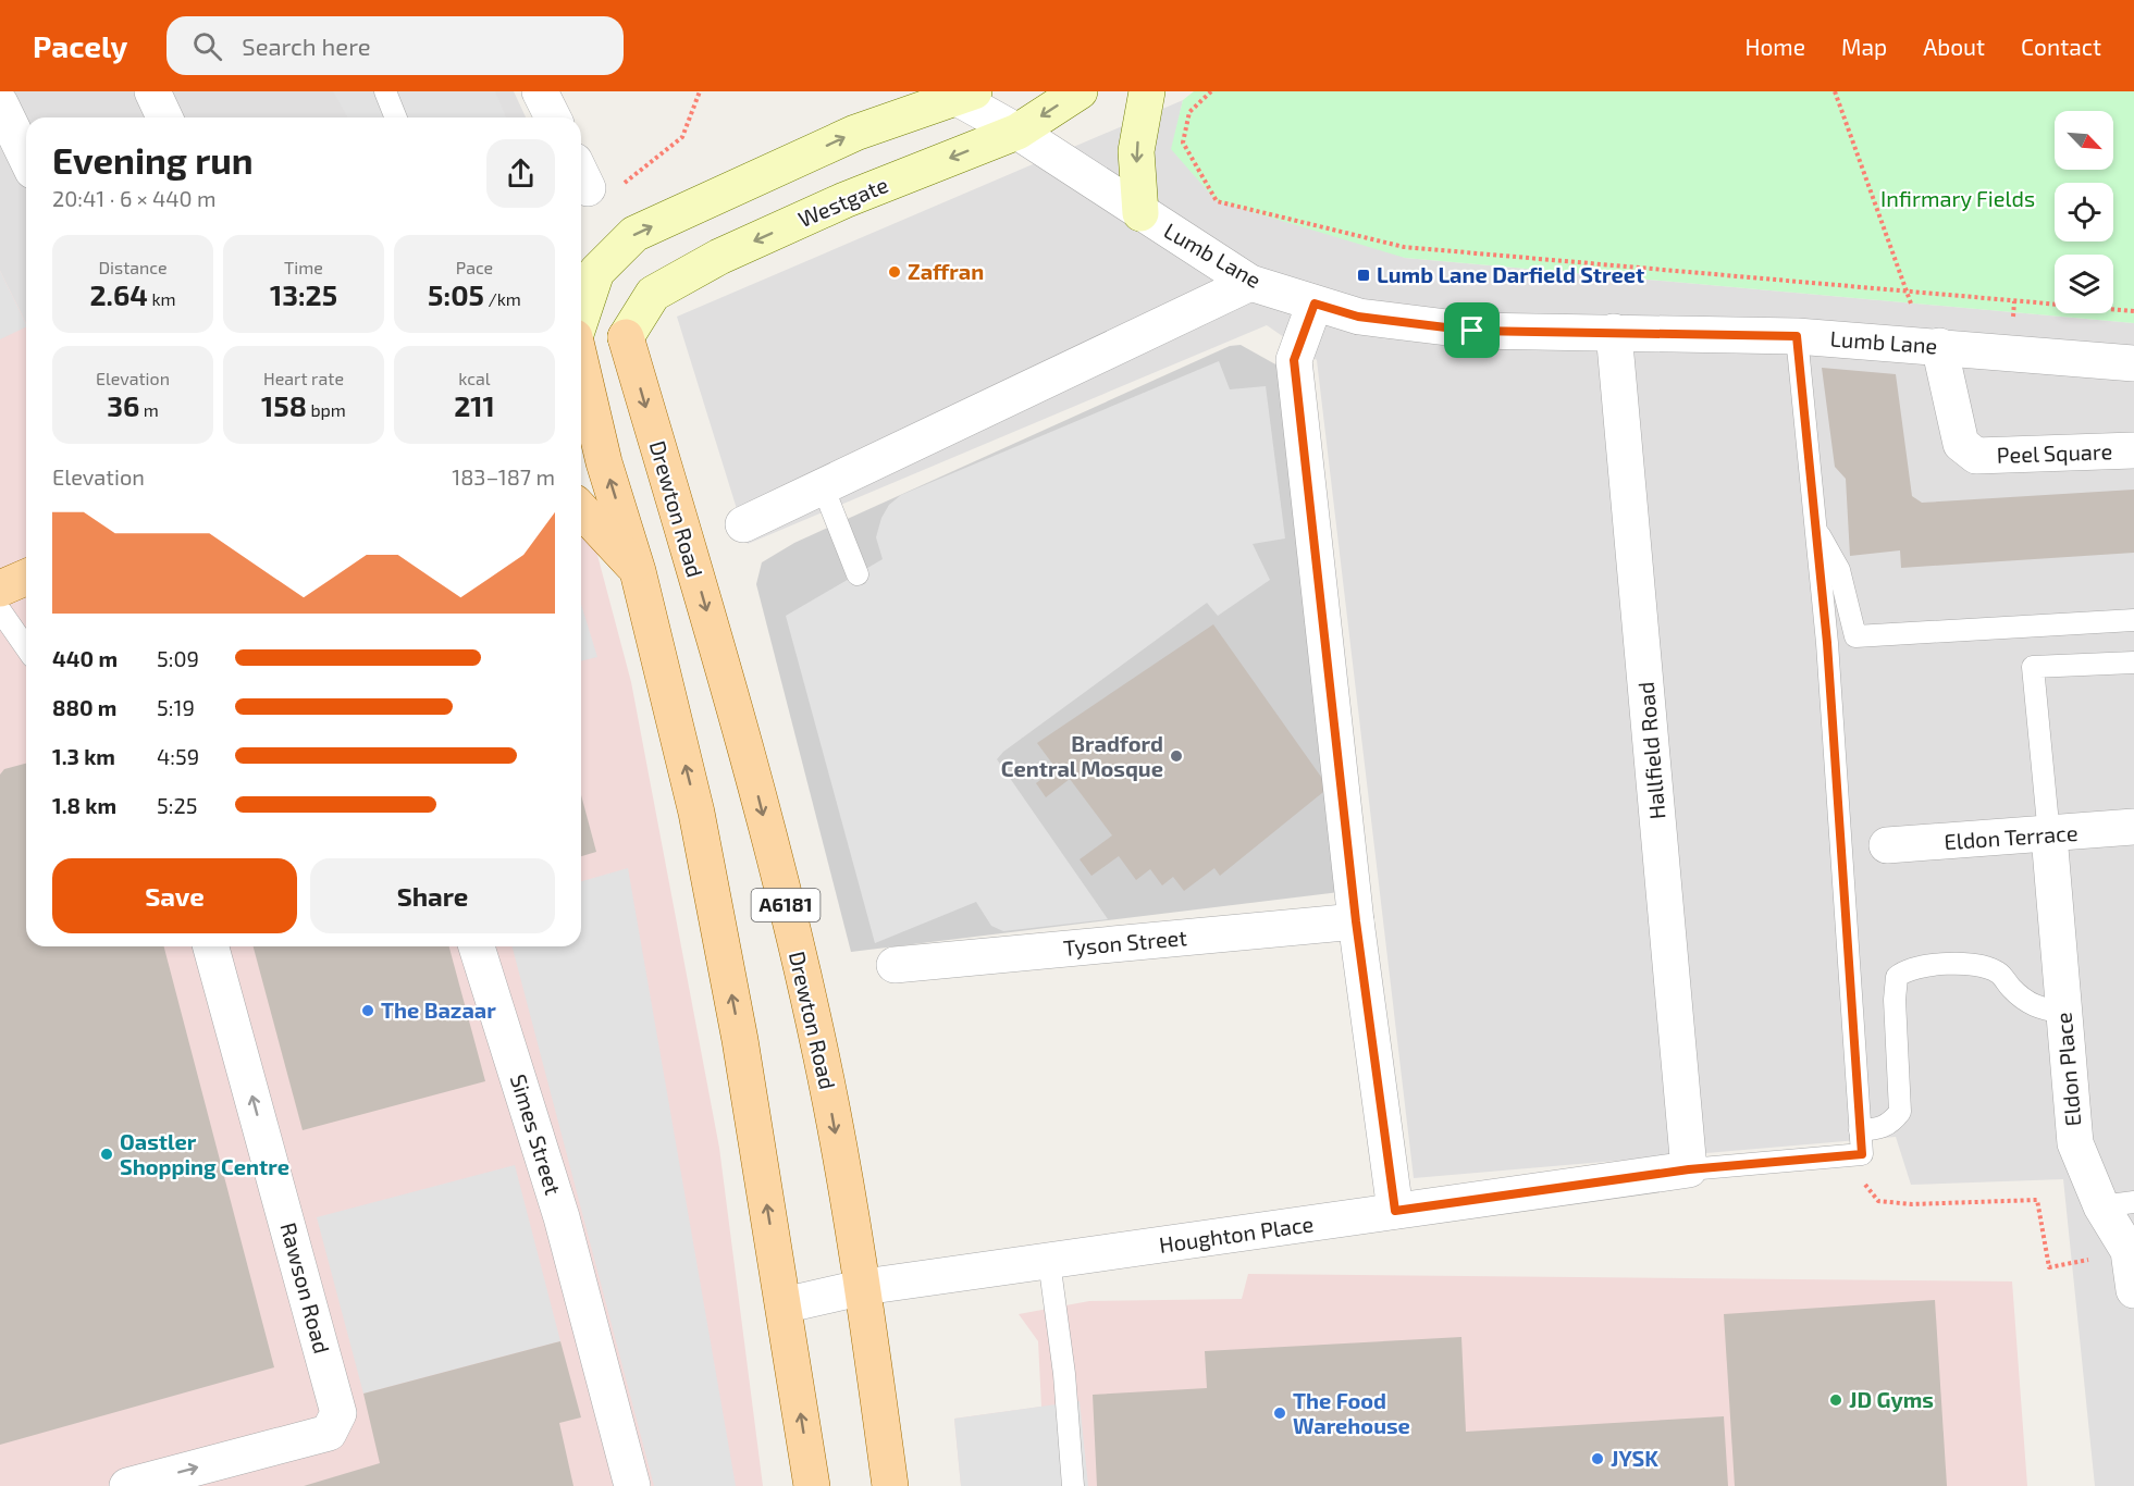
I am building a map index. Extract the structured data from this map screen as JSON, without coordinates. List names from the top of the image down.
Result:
{
  "streets": {
    "main road": ["Westgate", "Drewton Road", "A6181"],
    "street": [
      "Lumb Lane",
      "Peel Square",
      "Hallfield Road",
      "Eldon Terrace",
      "Tyson Street",
      "Eldon Place",
      "Simes Street",
      "Houghton Place",
      "Rawson Road"
    ]
  },
  "crossings": [
    ["Westgate", "Lumb Lane"],
    ["Westgate", "Drewton Road"],
    ["Lumb Lane", "Peel Square"],
    ["Lumb Lane", "Hallfield Road"],
    ["Drewton Road", "Houghton Place"],
    ["Hallfield Road", "Houghton Place"],
    ["Eldon Terrace", "Eldon Place"]
  ],
  "parks": ["Infirmary Fields"],
  "places": {
    "other": [
      "Zaffran",
      "Bradford Central Mosque",
      "The Bazaar",
      "Oastler Shopping Centre",
      "JD Gyms",
      "The Food Warehouse",
      "JYSK"
    ],
    "transit": ["Lumb Lane Darfield Street"]
  },
  "north": "bottom right",
  "page": {
    "header": "Pacely",
    "search": "Search here",
    "nav": [
      "Home",
      "Map",
      "About",
      "Contact"
    ],
    "heading": ["Evening run", "20:41 · 6 × 440 m"],
    "stats": [
      ["Distance", "2.64 km"],
      ["Time", "13:25"],
      ["Pace", "5:05 /km"],
      ["Elevation", "36 m"],
      ["Heart rate", "158 bpm"],
      ["kcal", "211"]
    ],
    "chart": ["Elevation", "183–187 m"],
    "list": [
      {
        "name": "440 m",
        "note": "5:09"
      },
      {
        "name": "880 m",
        "note": "5:19"
      },
      {
        "name": "1.3 km",
        "note": "4:59"
      },
      {
        "name": "1.8 km",
        "note": "5:25"
      }
    ],
    "buttons": ["Save", "Share"]
  }
}
